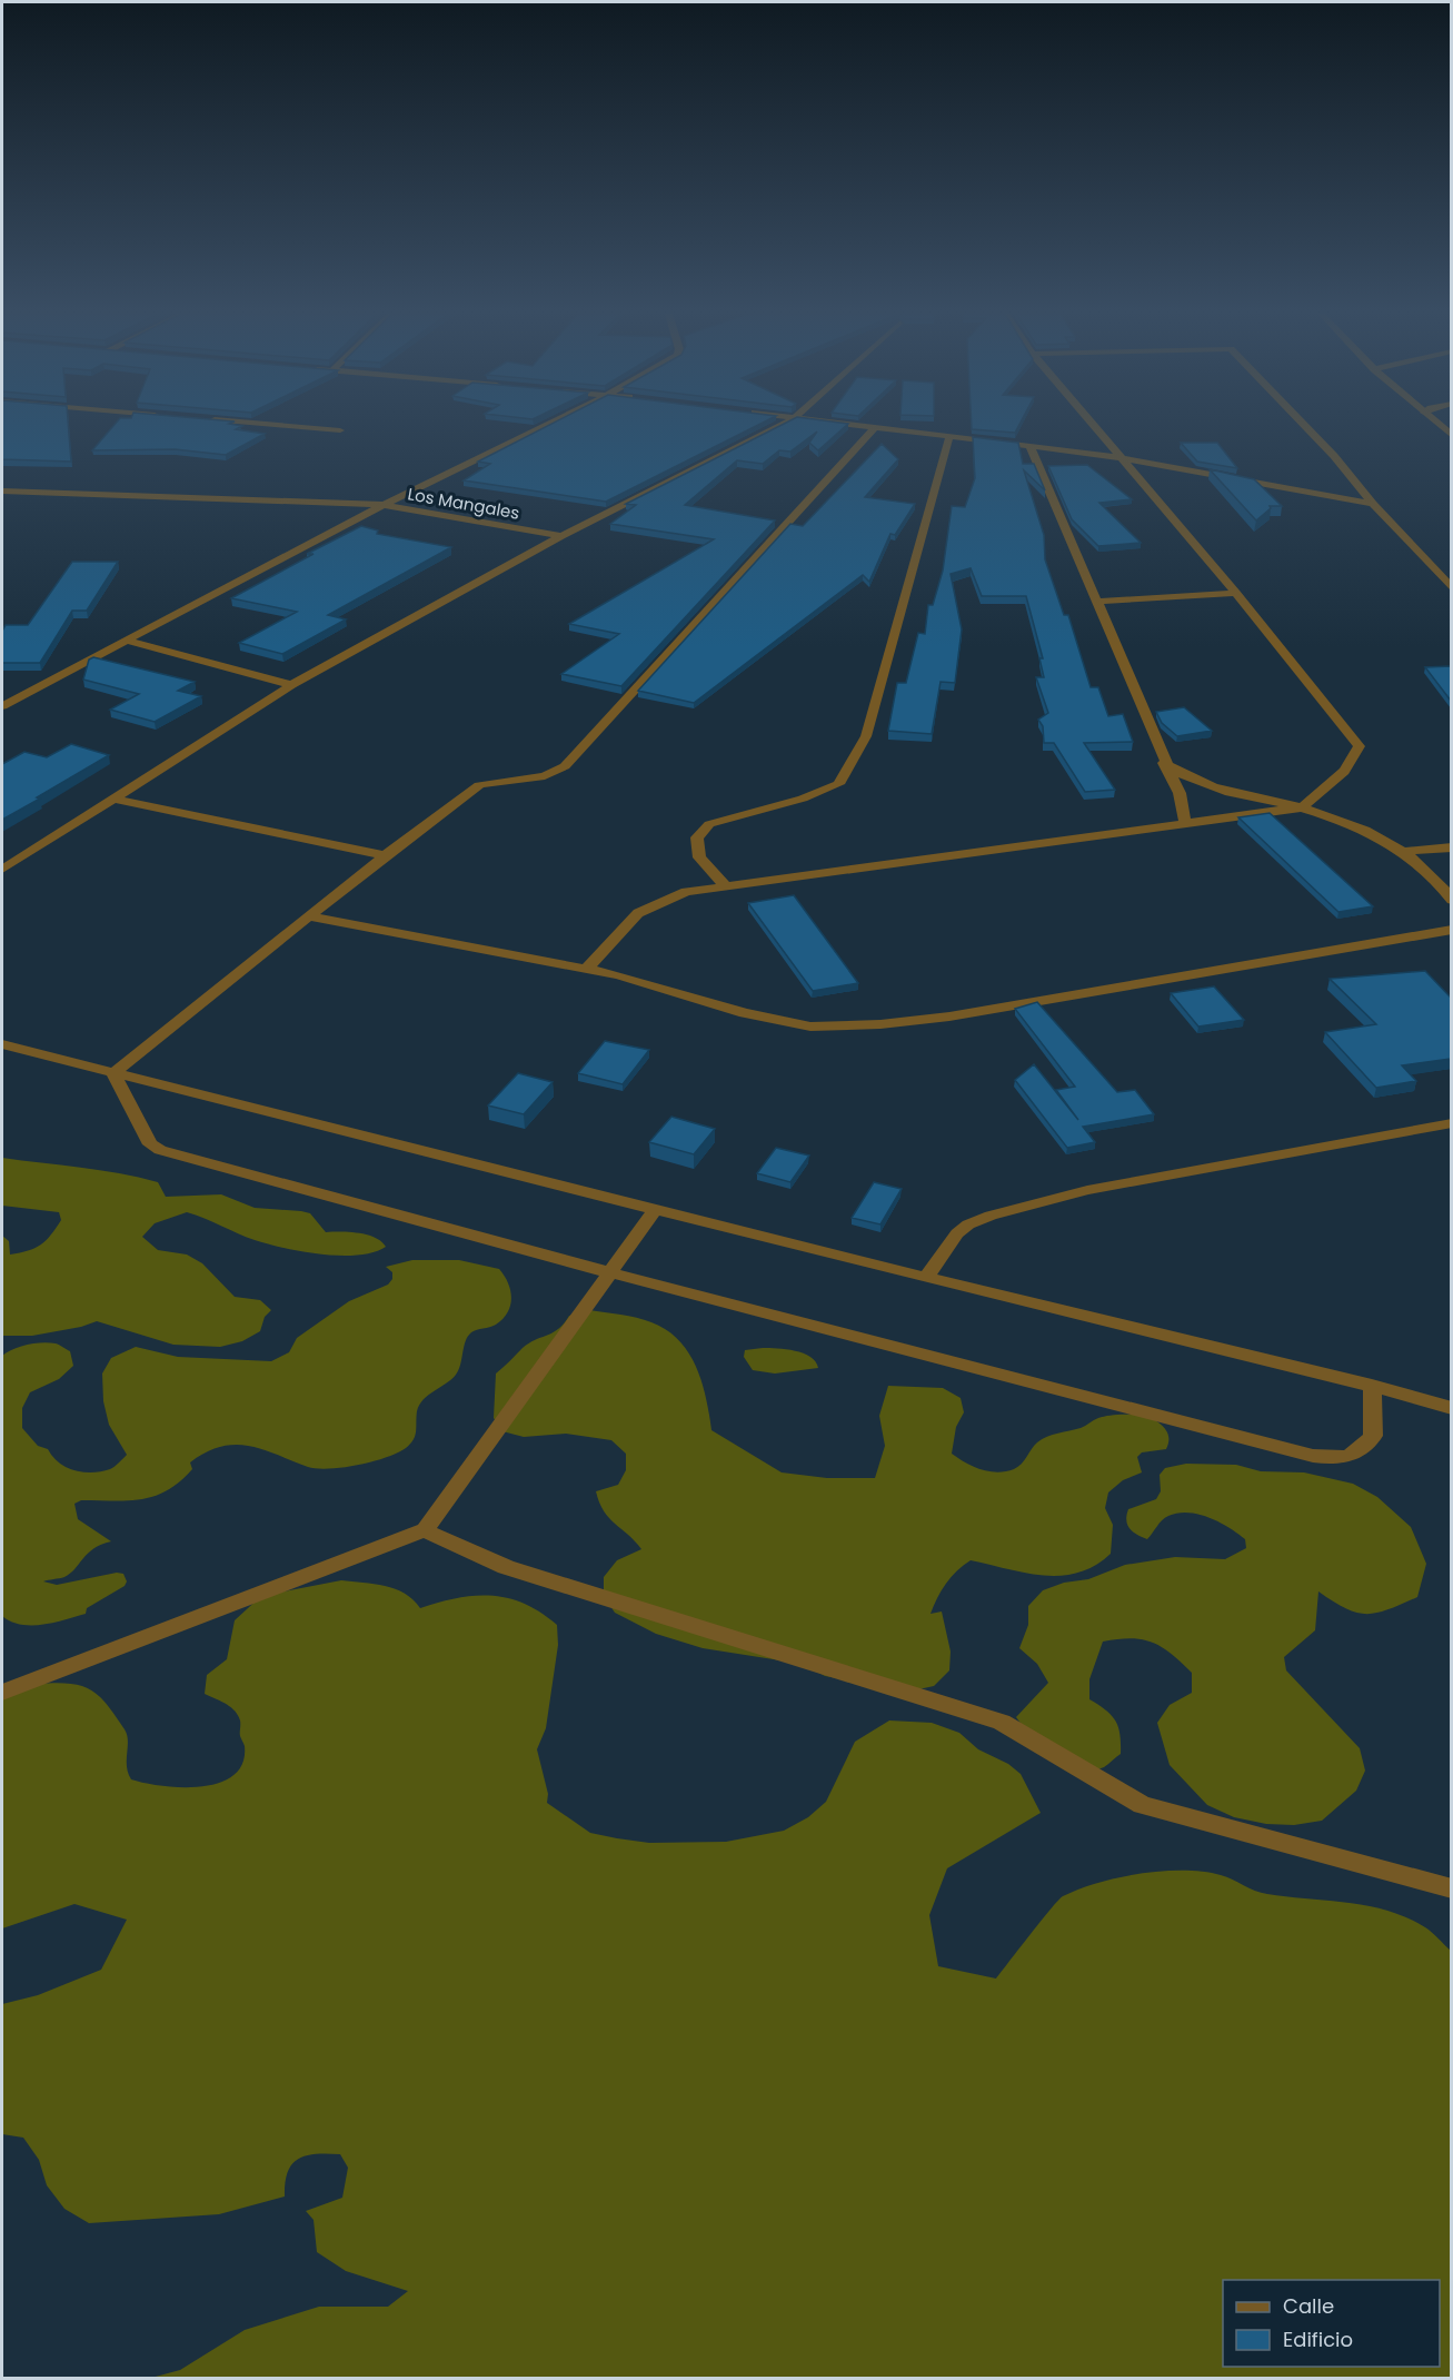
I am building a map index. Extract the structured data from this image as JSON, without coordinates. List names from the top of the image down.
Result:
{
  "streets": {
    "street": ["Los Mangales"]
  },
  "legend": ["Calle", "Edificio"]
}
